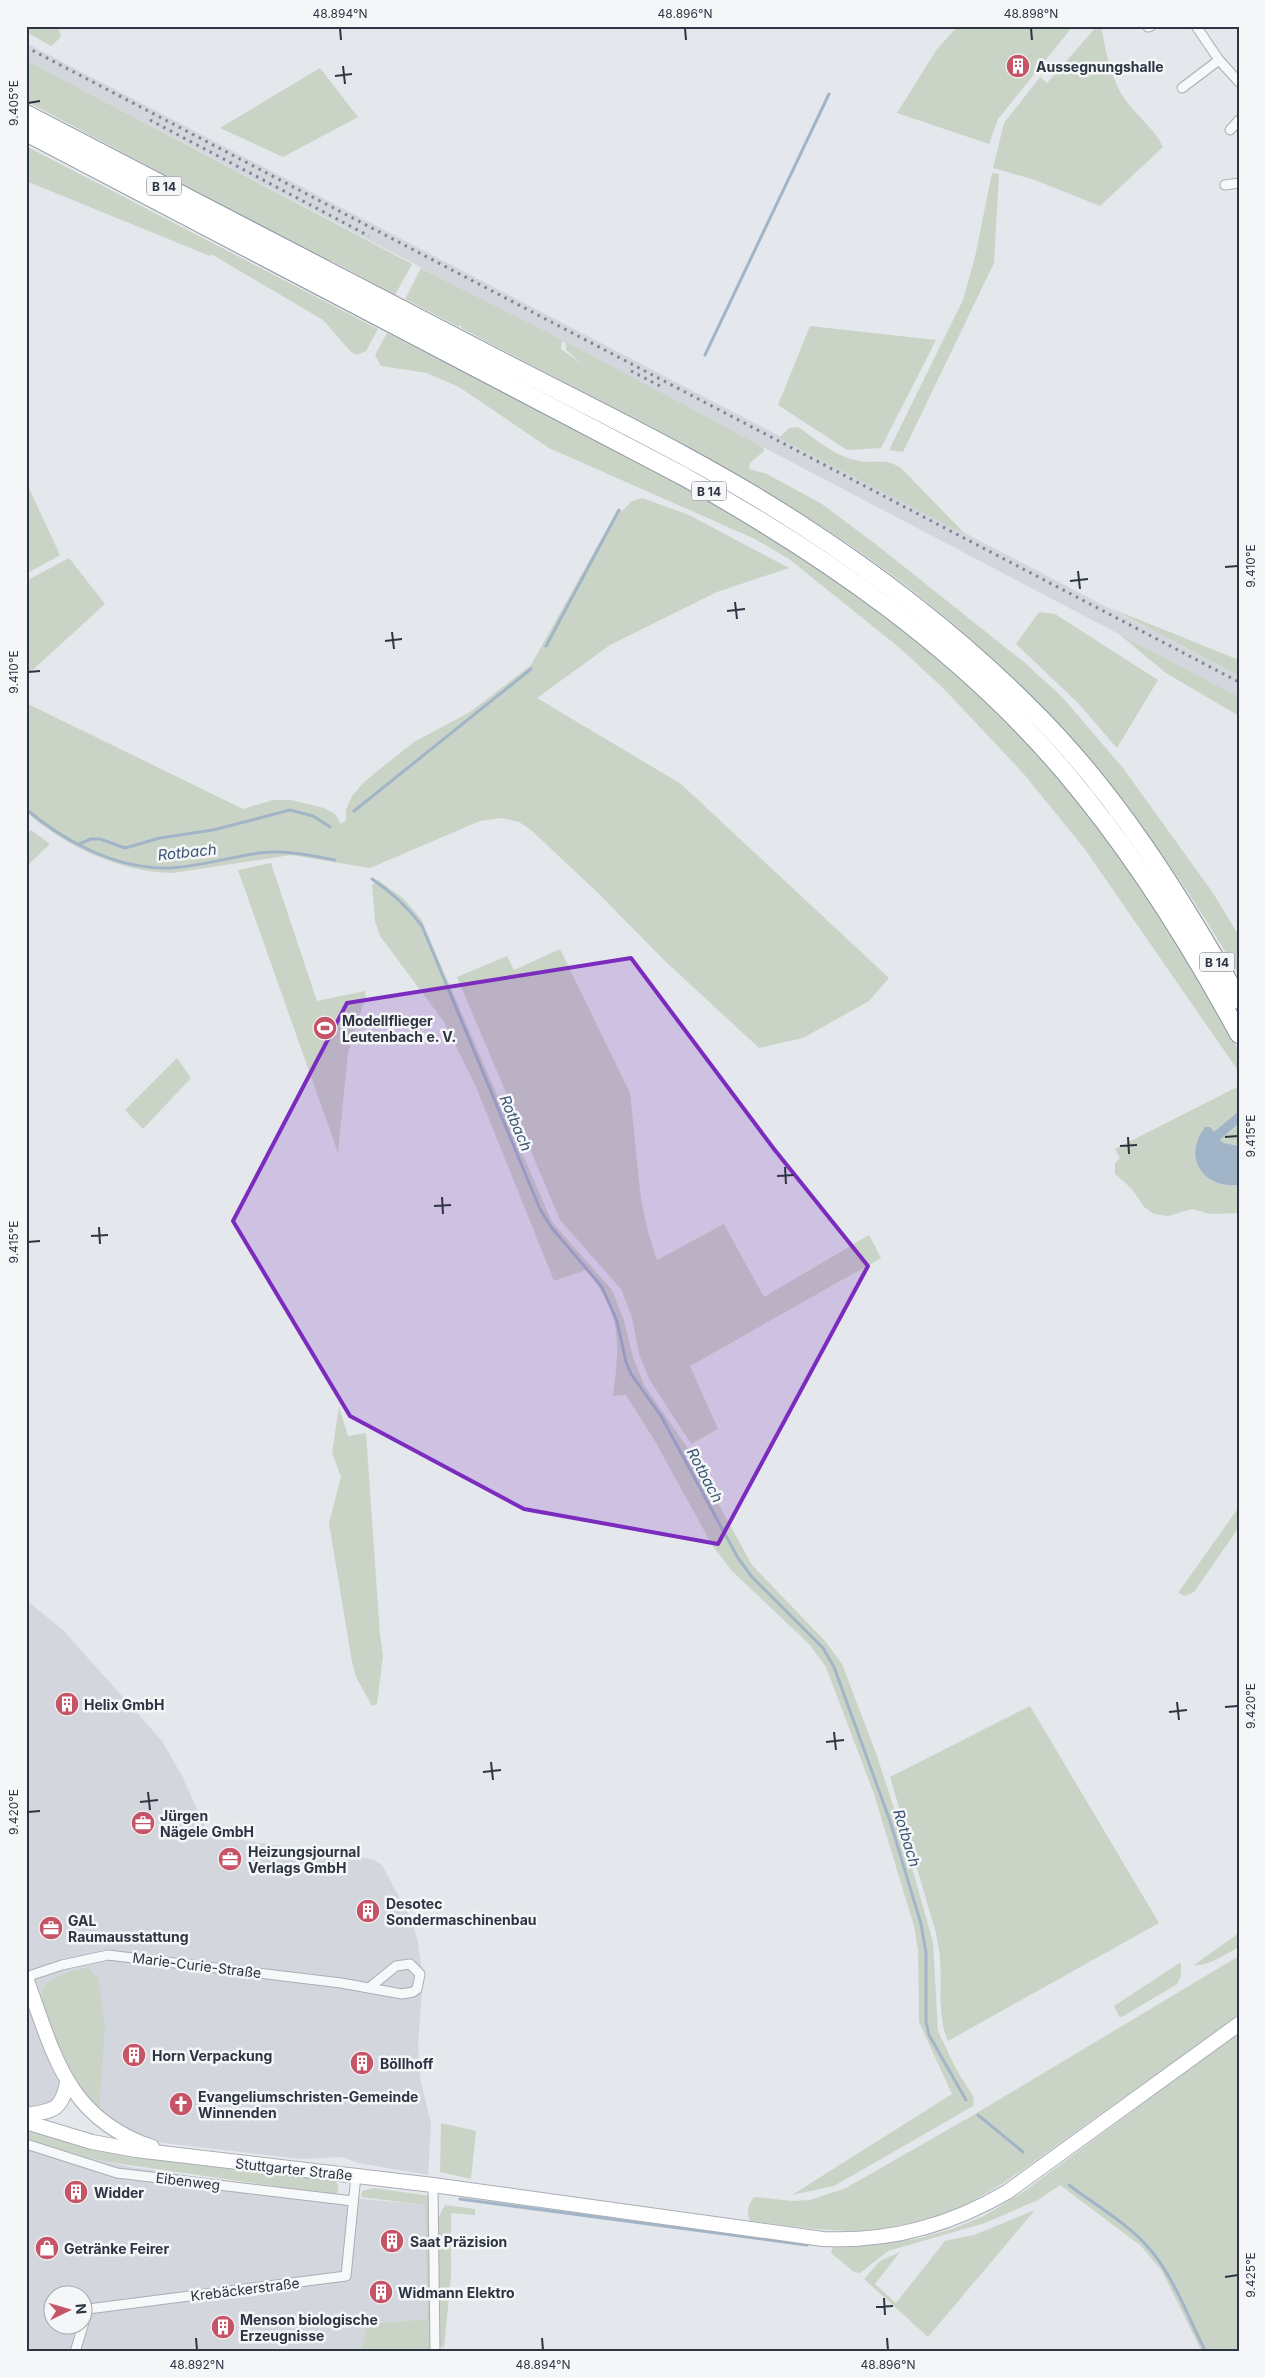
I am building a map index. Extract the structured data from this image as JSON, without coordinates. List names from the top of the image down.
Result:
{
  "streets": {
    "highway": ["B 14"],
    "main road": ["Stuttgarter Straße"],
    "street": ["Marie-Curie-Straße", "Eibenweg", "Krebäckerstraße"]
  },
  "crossings": [
    ["Stuttgarter Straße", "Krebäckerstraße"],
    ["Eibenweg", "Krebäckerstraße"]
  ],
  "water": ["Rotbach"],
  "places": {
    "building": [
      "Aussegnungshalle",
      "Helix GmbH",
      "Desotec Sondermaschinenbau",
      "Horn Verpackung",
      "Böllhoff",
      "Widder",
      "Saat Präzision",
      "Widmann Elektro",
      "Menson biologische Erzeugnisse"
    ],
    "sports": ["Modellflieger Leutenbach e. V."],
    "office": ["Jürgen Nägele GmbH", "Heizungsjournal Verlags GmbH", "GAL Raumausstattung"],
    "church": ["Evangeliumschristen-Gemeinde Winnenden"],
    "shop": ["Getränke Feirer"]
  },
  "north": "right",
  "coordinates": [
    "48.894°N",
    "48.896°N",
    "48.898°N",
    "9.405°E",
    "9.410°E",
    "9.415°E",
    "9.420°E",
    "9.425°E",
    "48.892°N"
  ]
}
